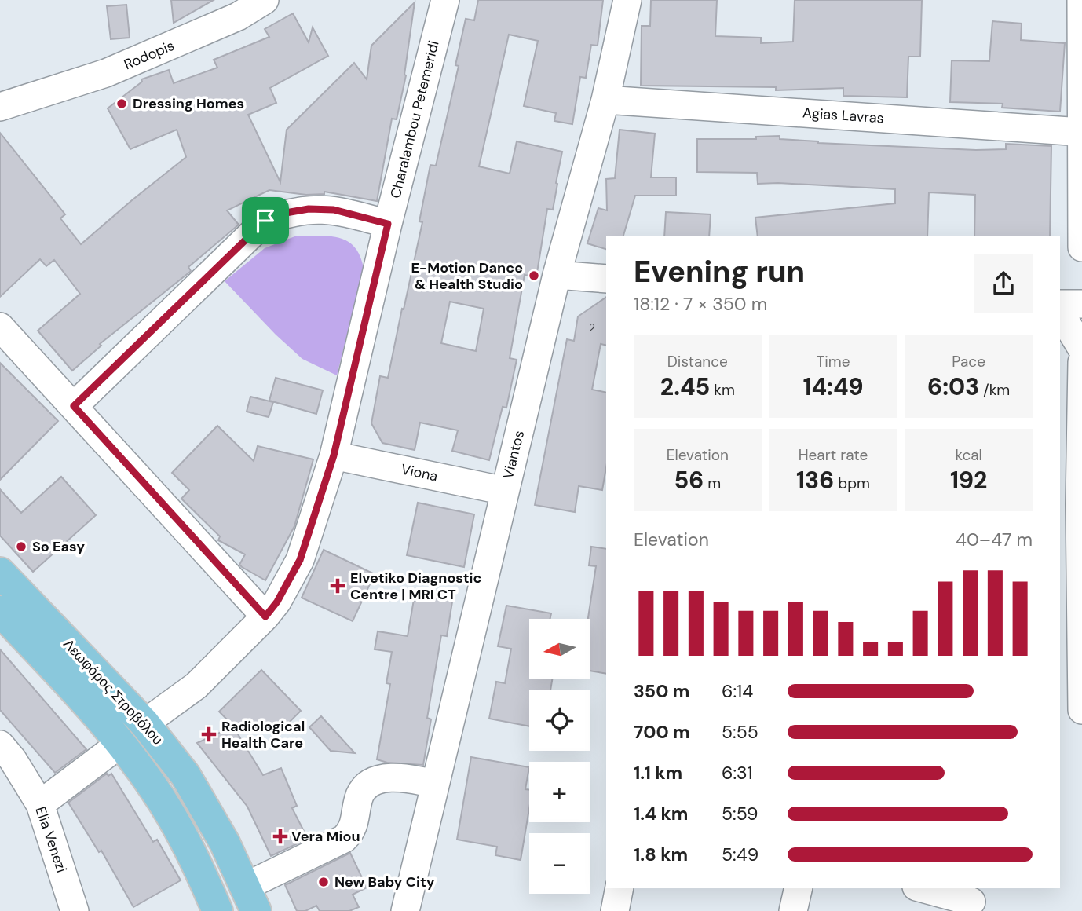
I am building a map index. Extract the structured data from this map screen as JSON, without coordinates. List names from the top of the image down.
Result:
{
  "streets": {
    "main road": ["Λεωφόρος Στροβόλου"],
    "street": [
      "Rodopis",
      "Agias Lavras",
      "Charalambou Petemeridi",
      "Viantos",
      "Viona",
      "Elia Venezi"
    ]
  },
  "crossings": [
    ["Agias Lavras", "Viantos"],
    ["Charalambou Petemeridi", "Viona"],
    ["Charalambou Petemeridi", "Λεωφόρος Στροβόλου"],
    ["Viantos", "Viona"]
  ],
  "places": {
    "other": [
      "Dressing Homes",
      "E-Motion Dance & Health Studio",
      "So Easy",
      "New Baby City"
    ],
    "health": ["Elvetiko Diagnostic Centre | MRI CT", "Radiological Health Care", "Vera Miou"]
  },
  "house_numbers": ["2"],
  "north": "left",
  "page": {
    "heading": ["Evening run", "18:12 · 7 × 350 m"],
    "stats": [
      ["Distance", "2.45 km"],
      ["Time", "14:49"],
      ["Pace", "6:03 /km"],
      ["Elevation", "56 m"],
      ["Heart rate", "136 bpm"],
      ["kcal", "192"]
    ],
    "chart": ["Elevation", "40–47 m"],
    "map_buttons": ["+", "−"],
    "list": [
      {
        "name": "350 m",
        "note": "6:14"
      },
      {
        "name": "700 m",
        "note": "5:55"
      },
      {
        "name": "1.1 km",
        "note": "6:31"
      },
      {
        "name": "1.4 km",
        "note": "5:59"
      },
      {
        "name": "1.8 km",
        "note": "5:49"
      }
    ]
  }
}
